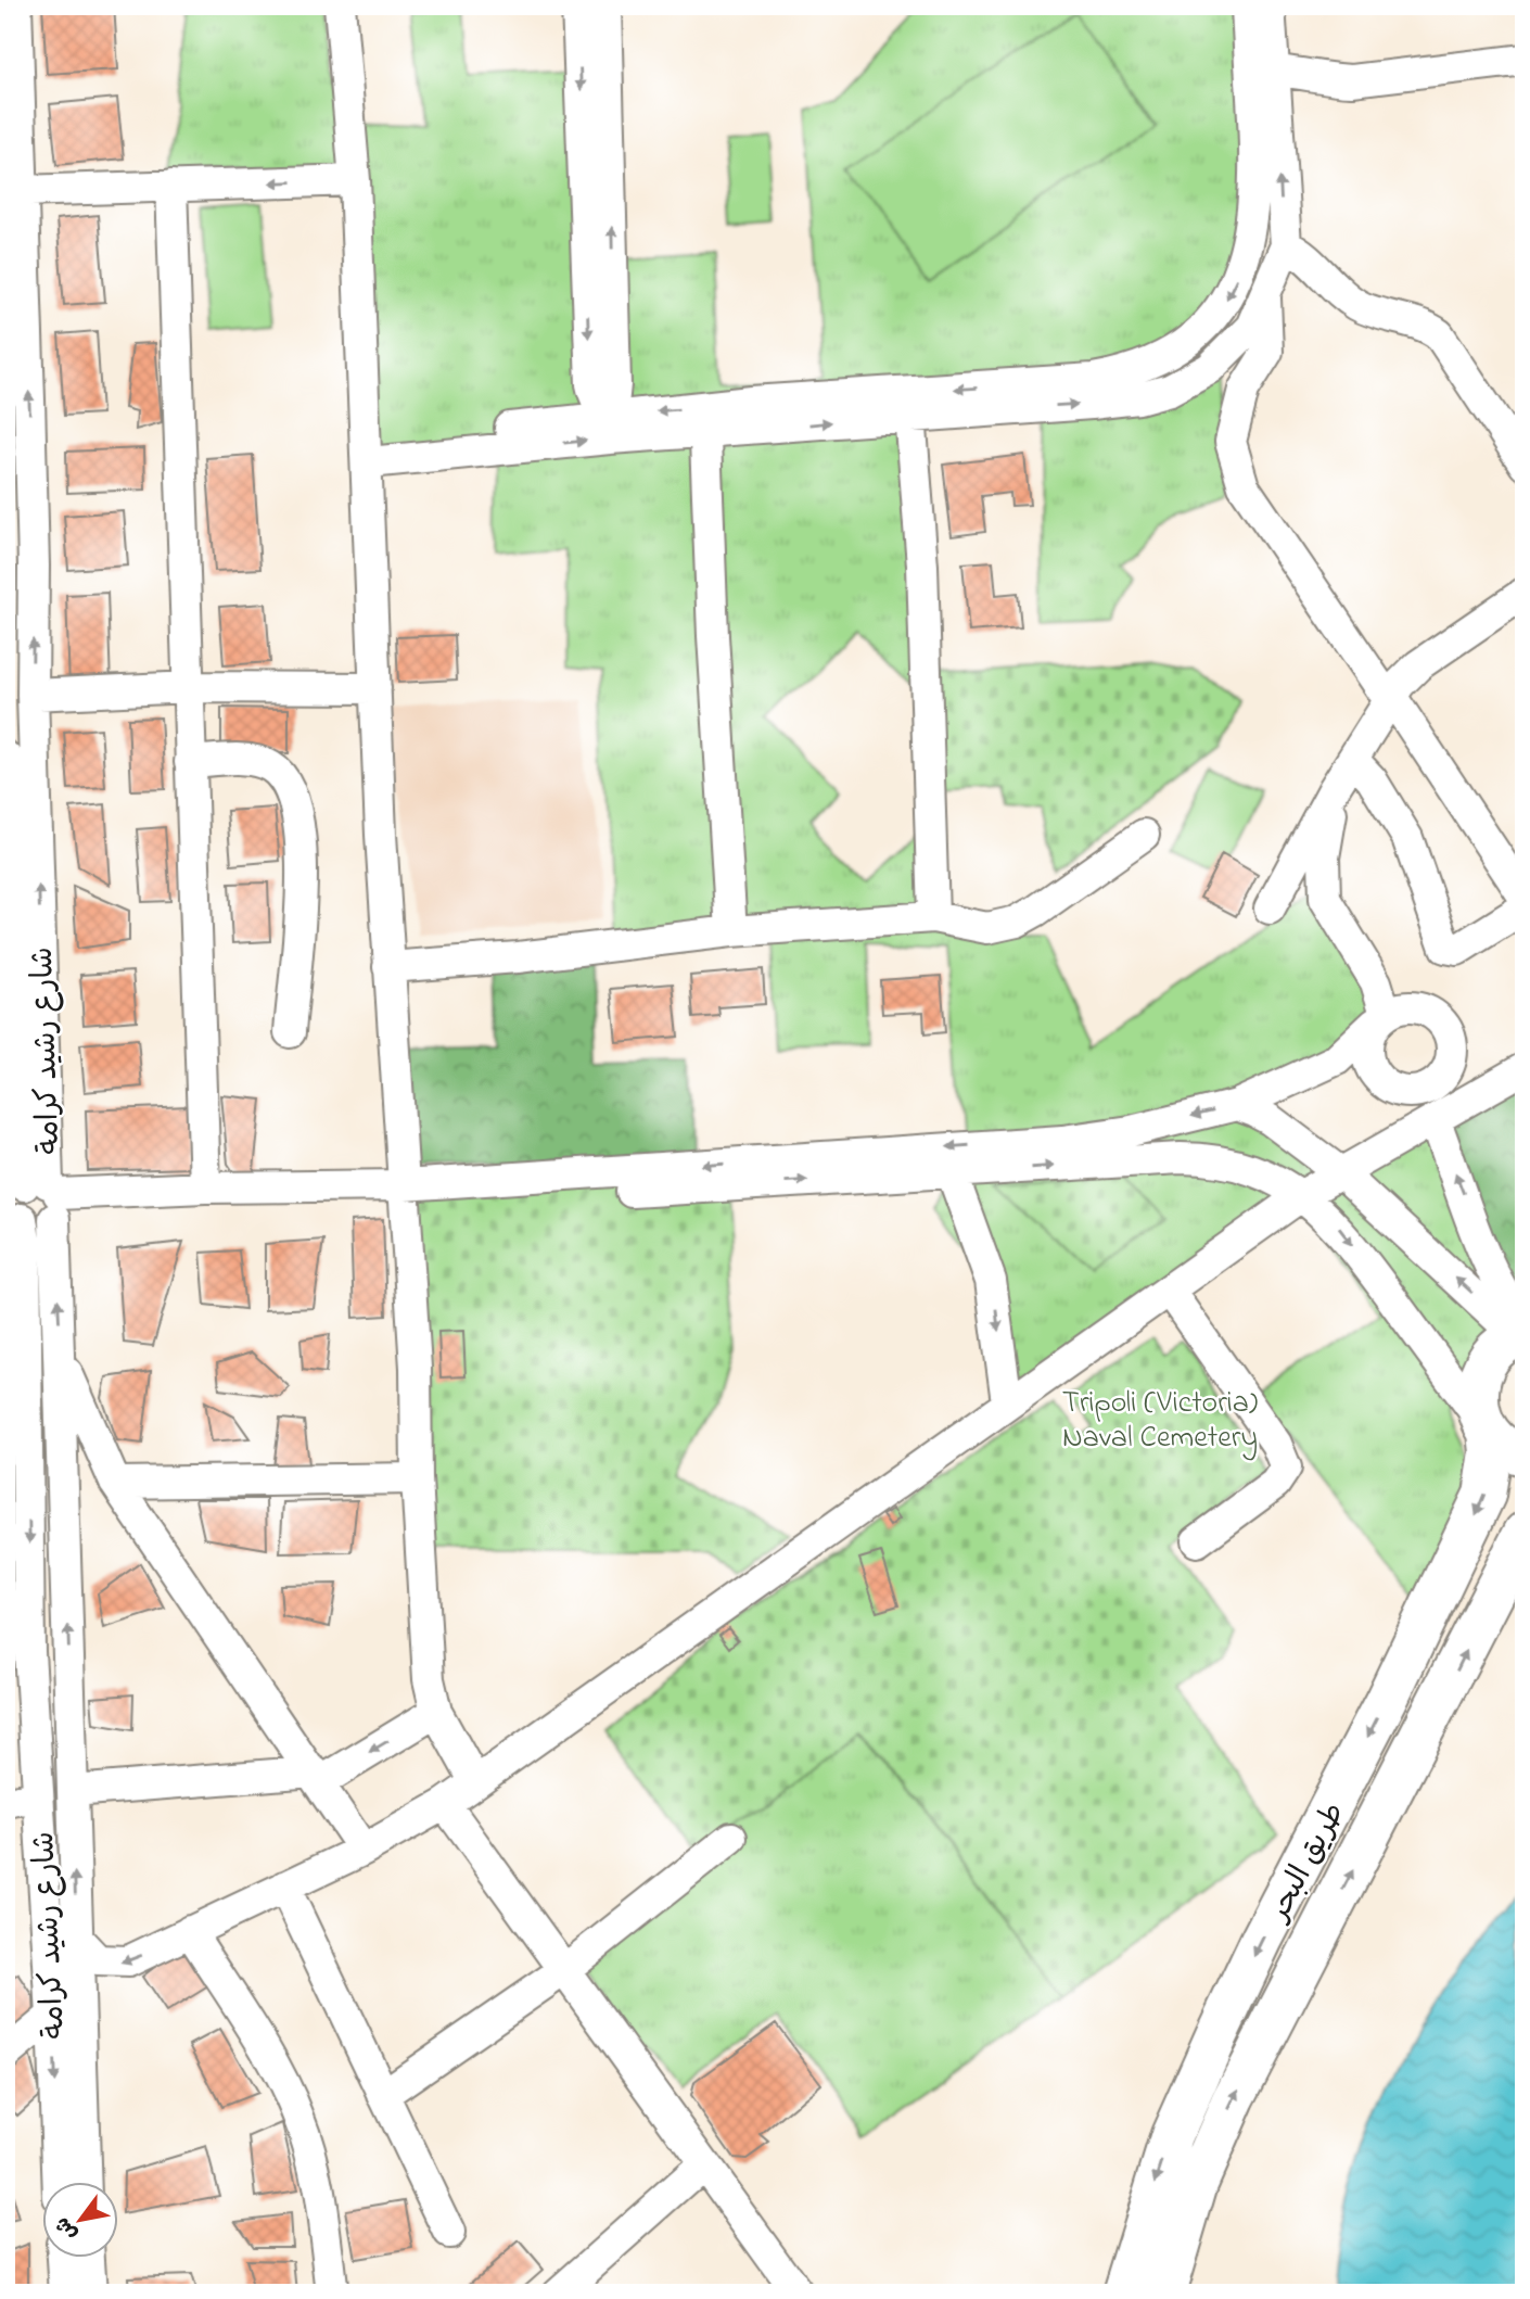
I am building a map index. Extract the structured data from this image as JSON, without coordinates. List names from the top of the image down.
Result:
{
  "streets": {
    "highway": ["طريق البحر"],
    "street": ["شارع رشيد كرامة"]
  },
  "parks": ["Tripoli (Victoria) Naval Cemetery"],
  "north": "bottom left"
}
